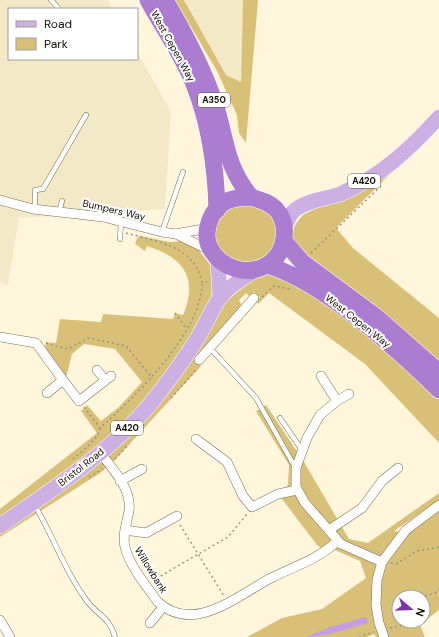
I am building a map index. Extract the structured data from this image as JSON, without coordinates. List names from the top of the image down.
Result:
{
  "streets": {
    "highway": ["West Cepen Way", "A350"],
    "main road": ["A420", "Bristol Road"],
    "street": ["Bumpers Way", "Willowbank"]
  },
  "crossings": [
    ["West Cepen Way", "A350"],
    ["West Cepen Way", "A420"],
    ["West Cepen Way", "Bumpers Way"],
    ["West Cepen Way", "Bristol Road"],
    ["A350", "A420"],
    ["A350", "Bumpers Way"],
    ["A350", "Bristol Road"],
    ["A420", "Bumpers Way"],
    ["A420", "Bristol Road"],
    ["Bumpers Way", "Bristol Road"],
    ["Bristol Road", "Willowbank"]
  ],
  "legend": ["Road", "Park"],
  "north": "right"
}
